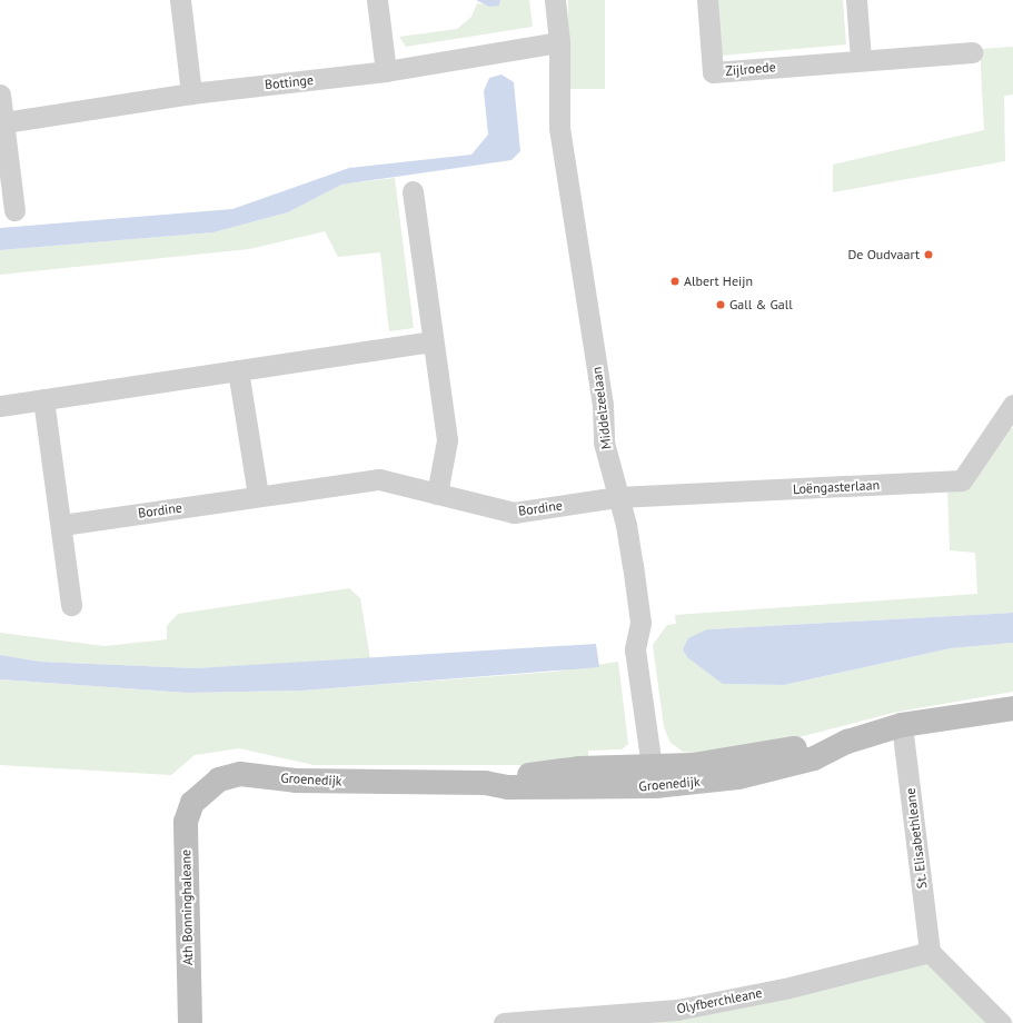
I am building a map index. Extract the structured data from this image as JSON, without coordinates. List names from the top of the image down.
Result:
{
  "streets": {
    "main road": ["Groenedijk", "Ath Bonninghaleane"],
    "street": [
      "Zijlroede",
      "Bottinge",
      "Middelzeelaan",
      "Loëngasterlaan",
      "Bordine",
      "St. Elisabethleane",
      "Olyfberchleane"
    ]
  },
  "crossings": [
    ["Bottinge", "Middelzeelaan"],
    ["Middelzeelaan", "Loëngasterlaan"],
    ["Middelzeelaan", "Bordine"],
    ["Middelzeelaan", "Groenedijk"],
    ["Loëngasterlaan", "Bordine"],
    ["Groenedijk", "St. Elisabethleane"],
    ["Groenedijk", "Ath Bonninghaleane"],
    ["St. Elisabethleane", "Olyfberchleane"]
  ],
  "places": ["De Oudvaart", "Albert Heijn", "Gall & Gall"]
}
